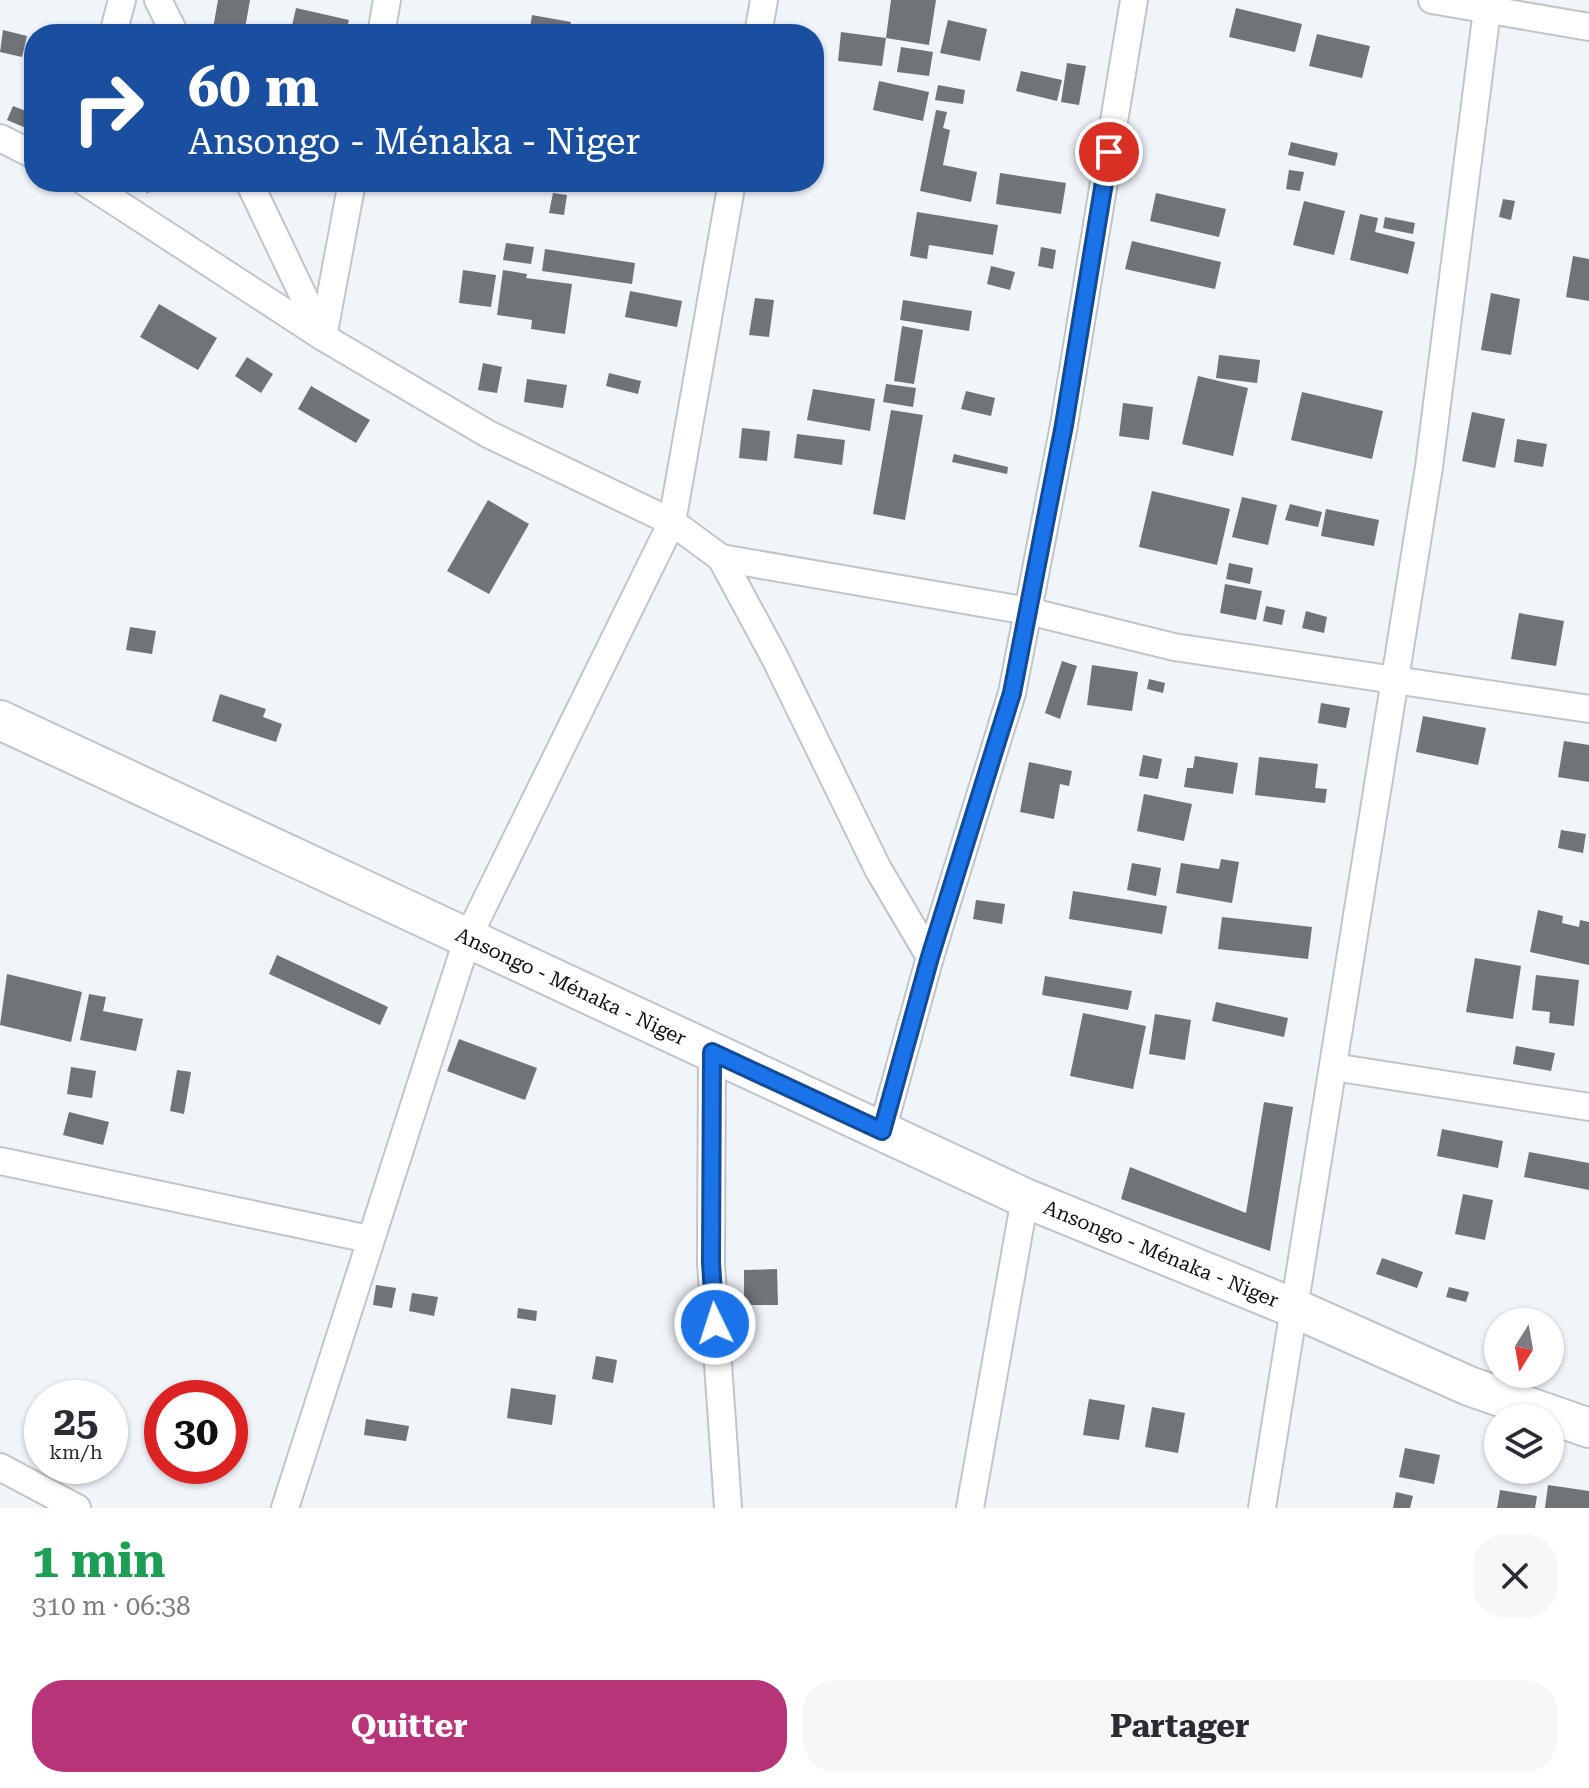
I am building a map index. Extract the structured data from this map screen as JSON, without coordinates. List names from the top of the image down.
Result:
{
  "streets": {
    "main road": ["Ansongo - Ménaka - Niger"]
  },
  "north": "bottom",
  "page": {
    "turn": ["60 m", "Ansongo - Ménaka - Niger"],
    "speed": "25 km/h",
    "limit": "30",
    "heading": ["1 min", "310 m · 06:38"],
    "buttons": ["Quitter", "Partager"]
  }
}
